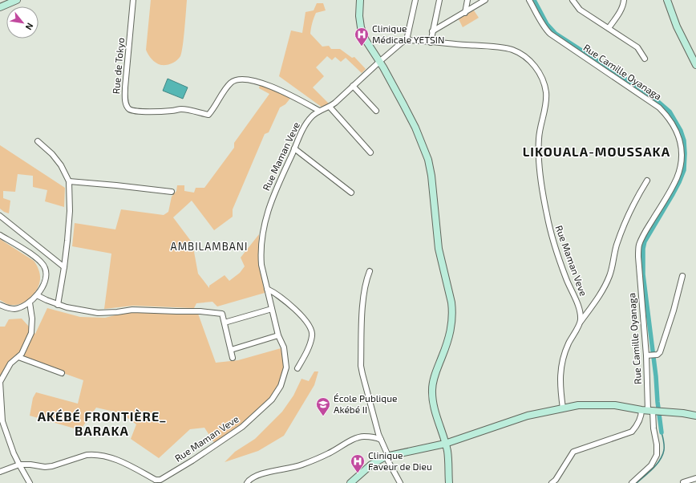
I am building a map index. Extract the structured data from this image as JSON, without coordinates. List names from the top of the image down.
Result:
{
  "streets": {
    "street": ["Rue de Tokyo", "Rue Camille Oyanaga", "Rue Maman Veve"]
  },
  "crossings": [
    ["Rue de Tokyo", "Rue Maman Veve"]
  ],
  "districts": ["LIKOUALA-MOUSSAKA", "AMBILAMBANI", "AKÉBÉ FRONTIÈRE_ BARAKA"],
  "places": {
    "hospital": ["Clinique Médicale YETSIN", "Clinique Faveur de Dieu"],
    "school or university": ["École Publique Akébé II"]
  },
  "north": "bottom right"
}
